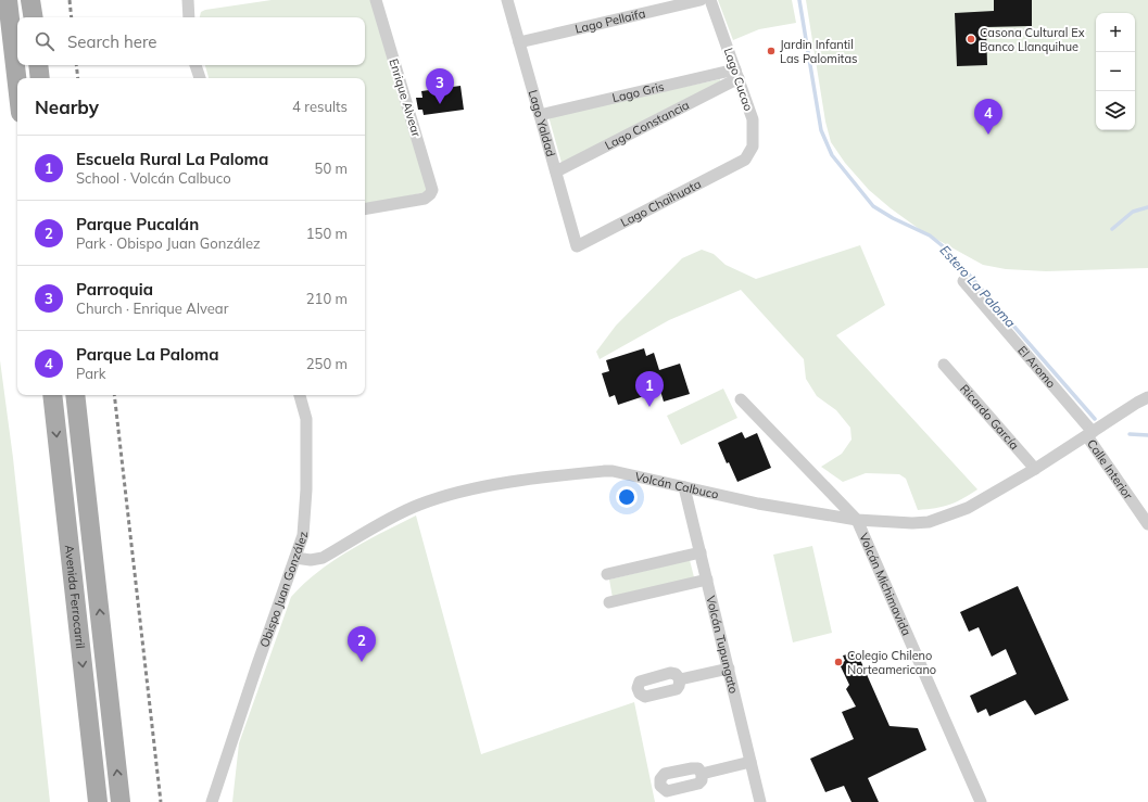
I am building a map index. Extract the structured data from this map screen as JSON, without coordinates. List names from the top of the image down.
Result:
{
  "streets": {
    "main road": ["Avenida Ferrocarril"],
    "street": [
      "Lago Pellaifa",
      "Lago Cucao",
      "Lago Gris",
      "Enrique Alvear",
      "Lago Yaldad",
      "Lago Constancia",
      "Lago Chaihuata",
      "El Aromo",
      "Ricardo García",
      "Calle Interior",
      "Volcán Calbuco",
      "Volcán Michimavida",
      "Obispo Juan González",
      "Volcán Tupungato"
    ]
  },
  "crossings": [
    ["Lago Pellaifa", "Lago Yaldad"],
    ["Lago Cucao", "Lago Gris"],
    ["Lago Cucao", "Lago Constancia"],
    ["Lago Cucao", "Lago Chaihuata"],
    ["Lago Gris", "Lago Yaldad"],
    ["Lago Gris", "Lago Constancia"],
    ["Lago Yaldad", "Lago Constancia"],
    ["Lago Yaldad", "Lago Chaihuata"],
    ["El Aromo", "Calle Interior"],
    ["El Aromo", "Volcán Calbuco"],
    ["Ricardo García", "Volcán Calbuco"],
    ["Calle Interior", "Volcán Calbuco"],
    ["Volcán Calbuco", "Volcán Michimavida"],
    ["Volcán Calbuco", "Obispo Juan González"],
    ["Volcán Calbuco", "Volcán Tupungato"]
  ],
  "water": ["Estero La Paloma"],
  "places": ["Casona Cultural Ex Banco Llanquihue", "Jardin Infantil Las Palomitas", "Colegio Chileno Norteamericano"],
  "page": {
    "map_buttons": ["+", "−"],
    "search": "Search here",
    "pins": [
      "3",
      "4",
      "1",
      "2"
    ],
    "heading": ["Nearby", "4 results"],
    "list": [
      {
        "mark": "1",
        "name": "Escuela Rural La Paloma",
        "note": "School · Volcán Calbuco",
        "value": "50 m"
      },
      {
        "mark": "2",
        "name": "Parque Pucalán",
        "note": "Park · Obispo Juan González",
        "value": "150 m"
      },
      {
        "mark": "3",
        "name": "Parroquia",
        "note": "Church · Enrique Alvear",
        "value": "210 m"
      },
      {
        "mark": "4",
        "name": "Parque La Paloma",
        "note": "Park",
        "value": "250 m"
      }
    ]
  }
}
